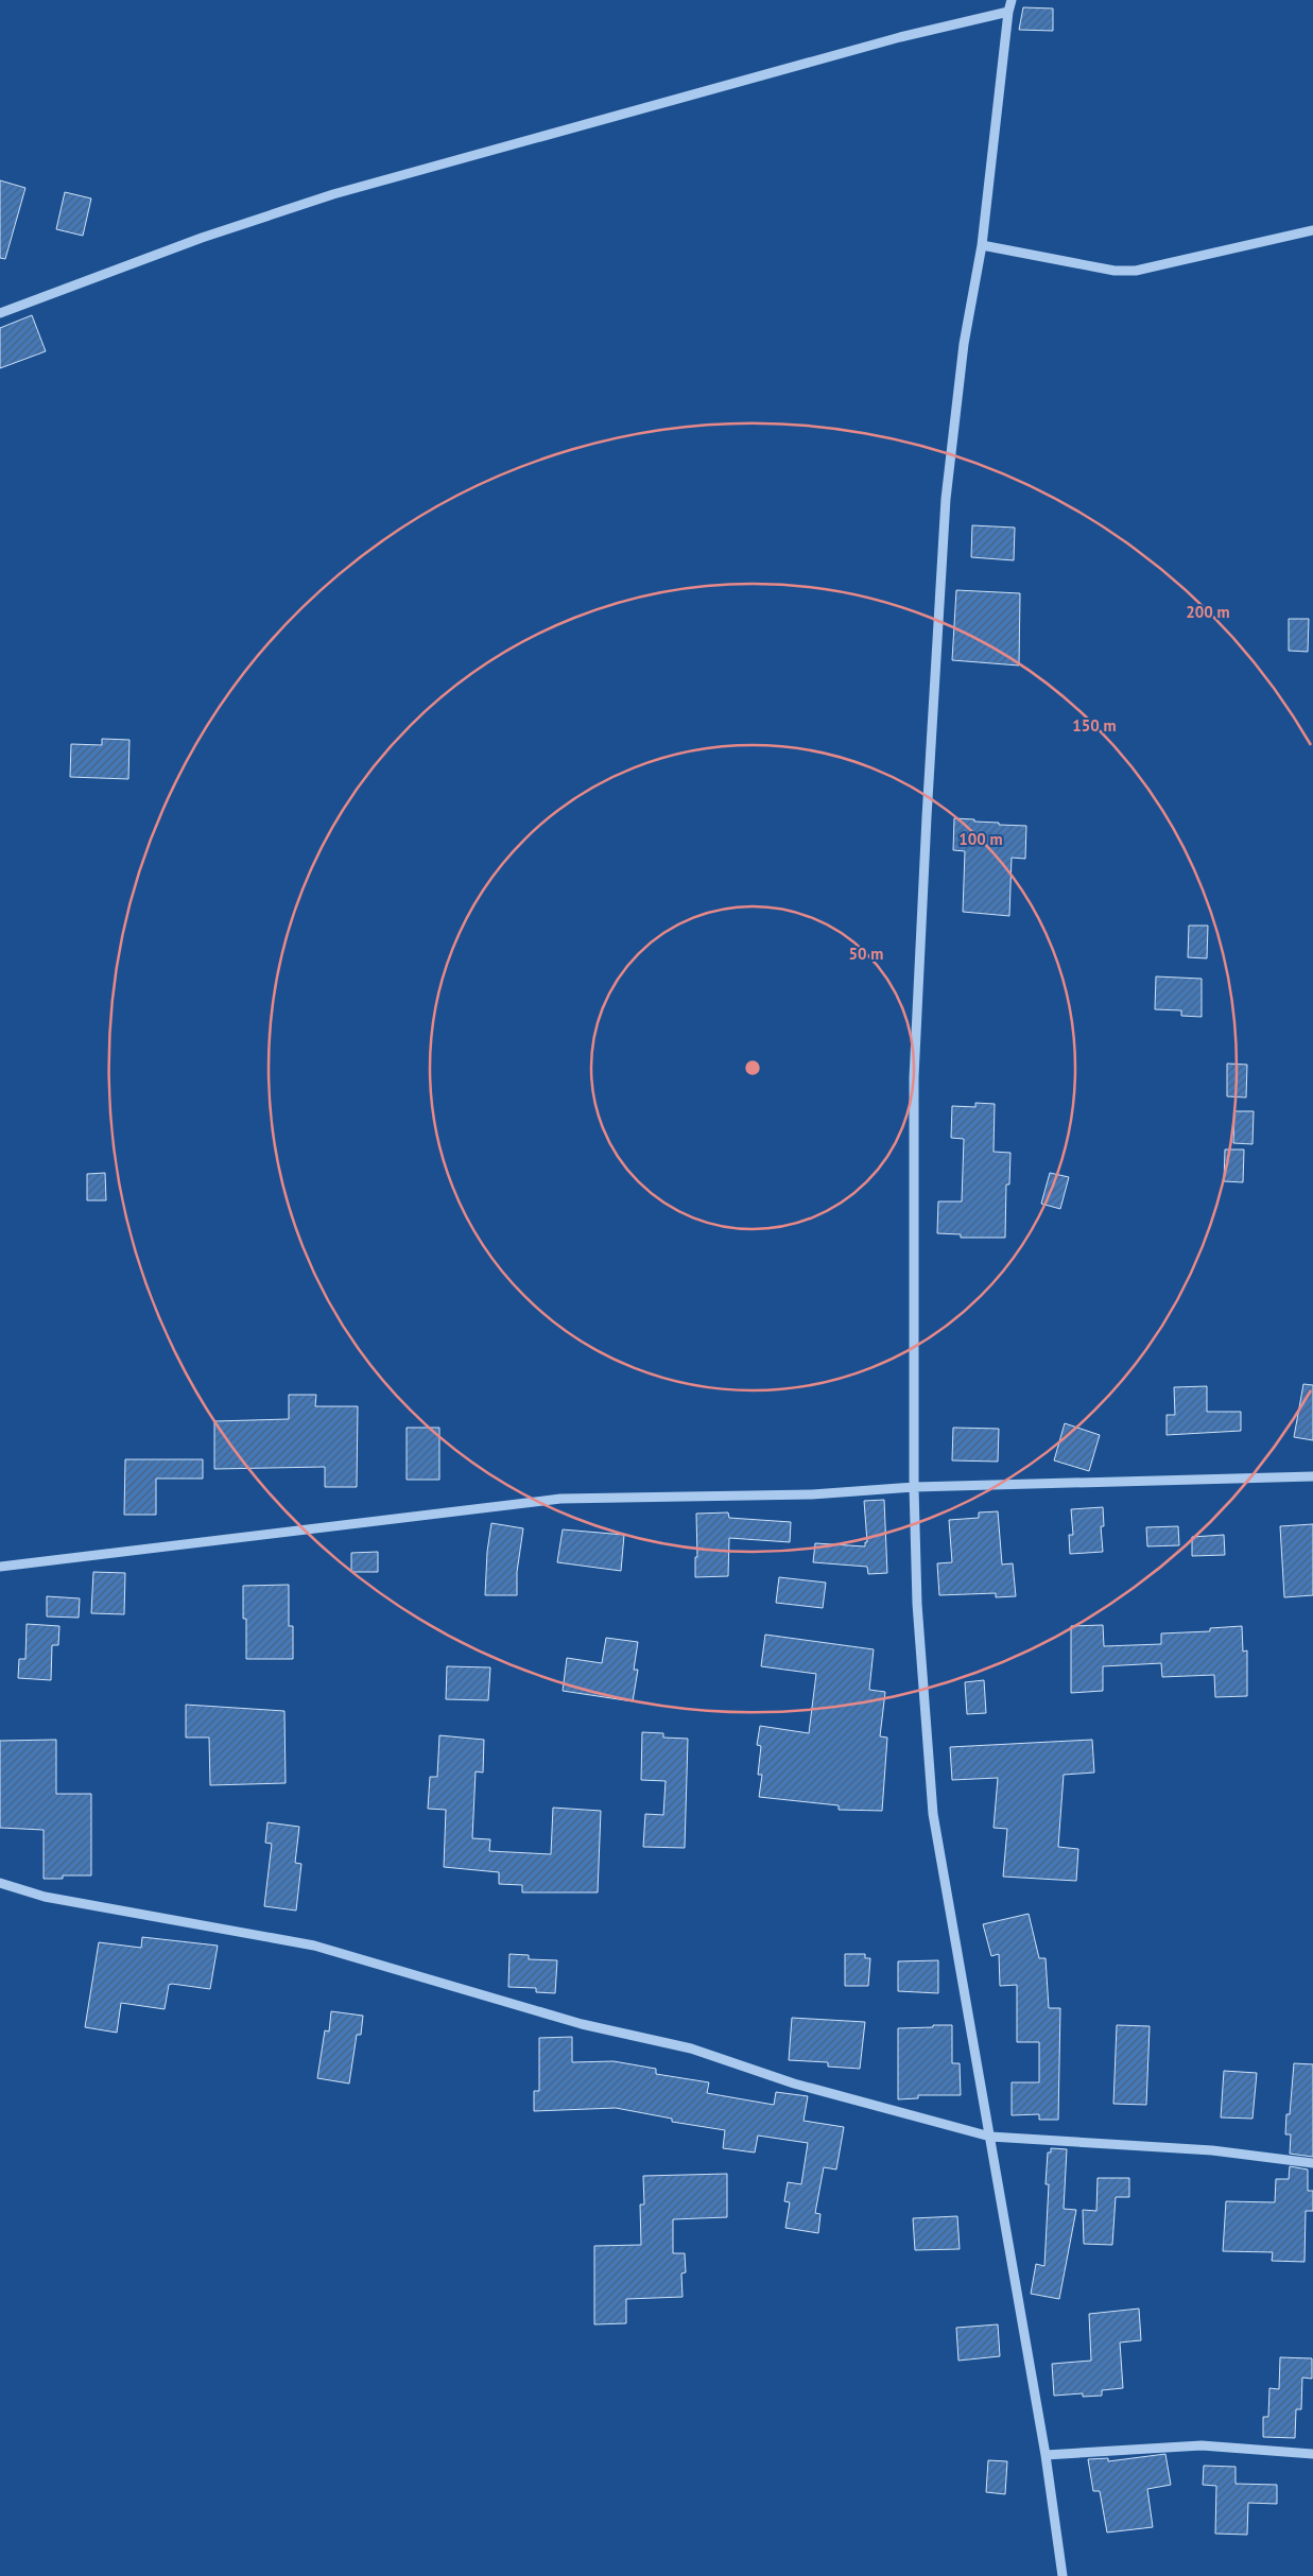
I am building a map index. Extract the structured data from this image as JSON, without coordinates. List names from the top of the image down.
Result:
{
  "rings": [
    "200 m",
    "150 m",
    "100 m",
    "50 m"
  ]
}
